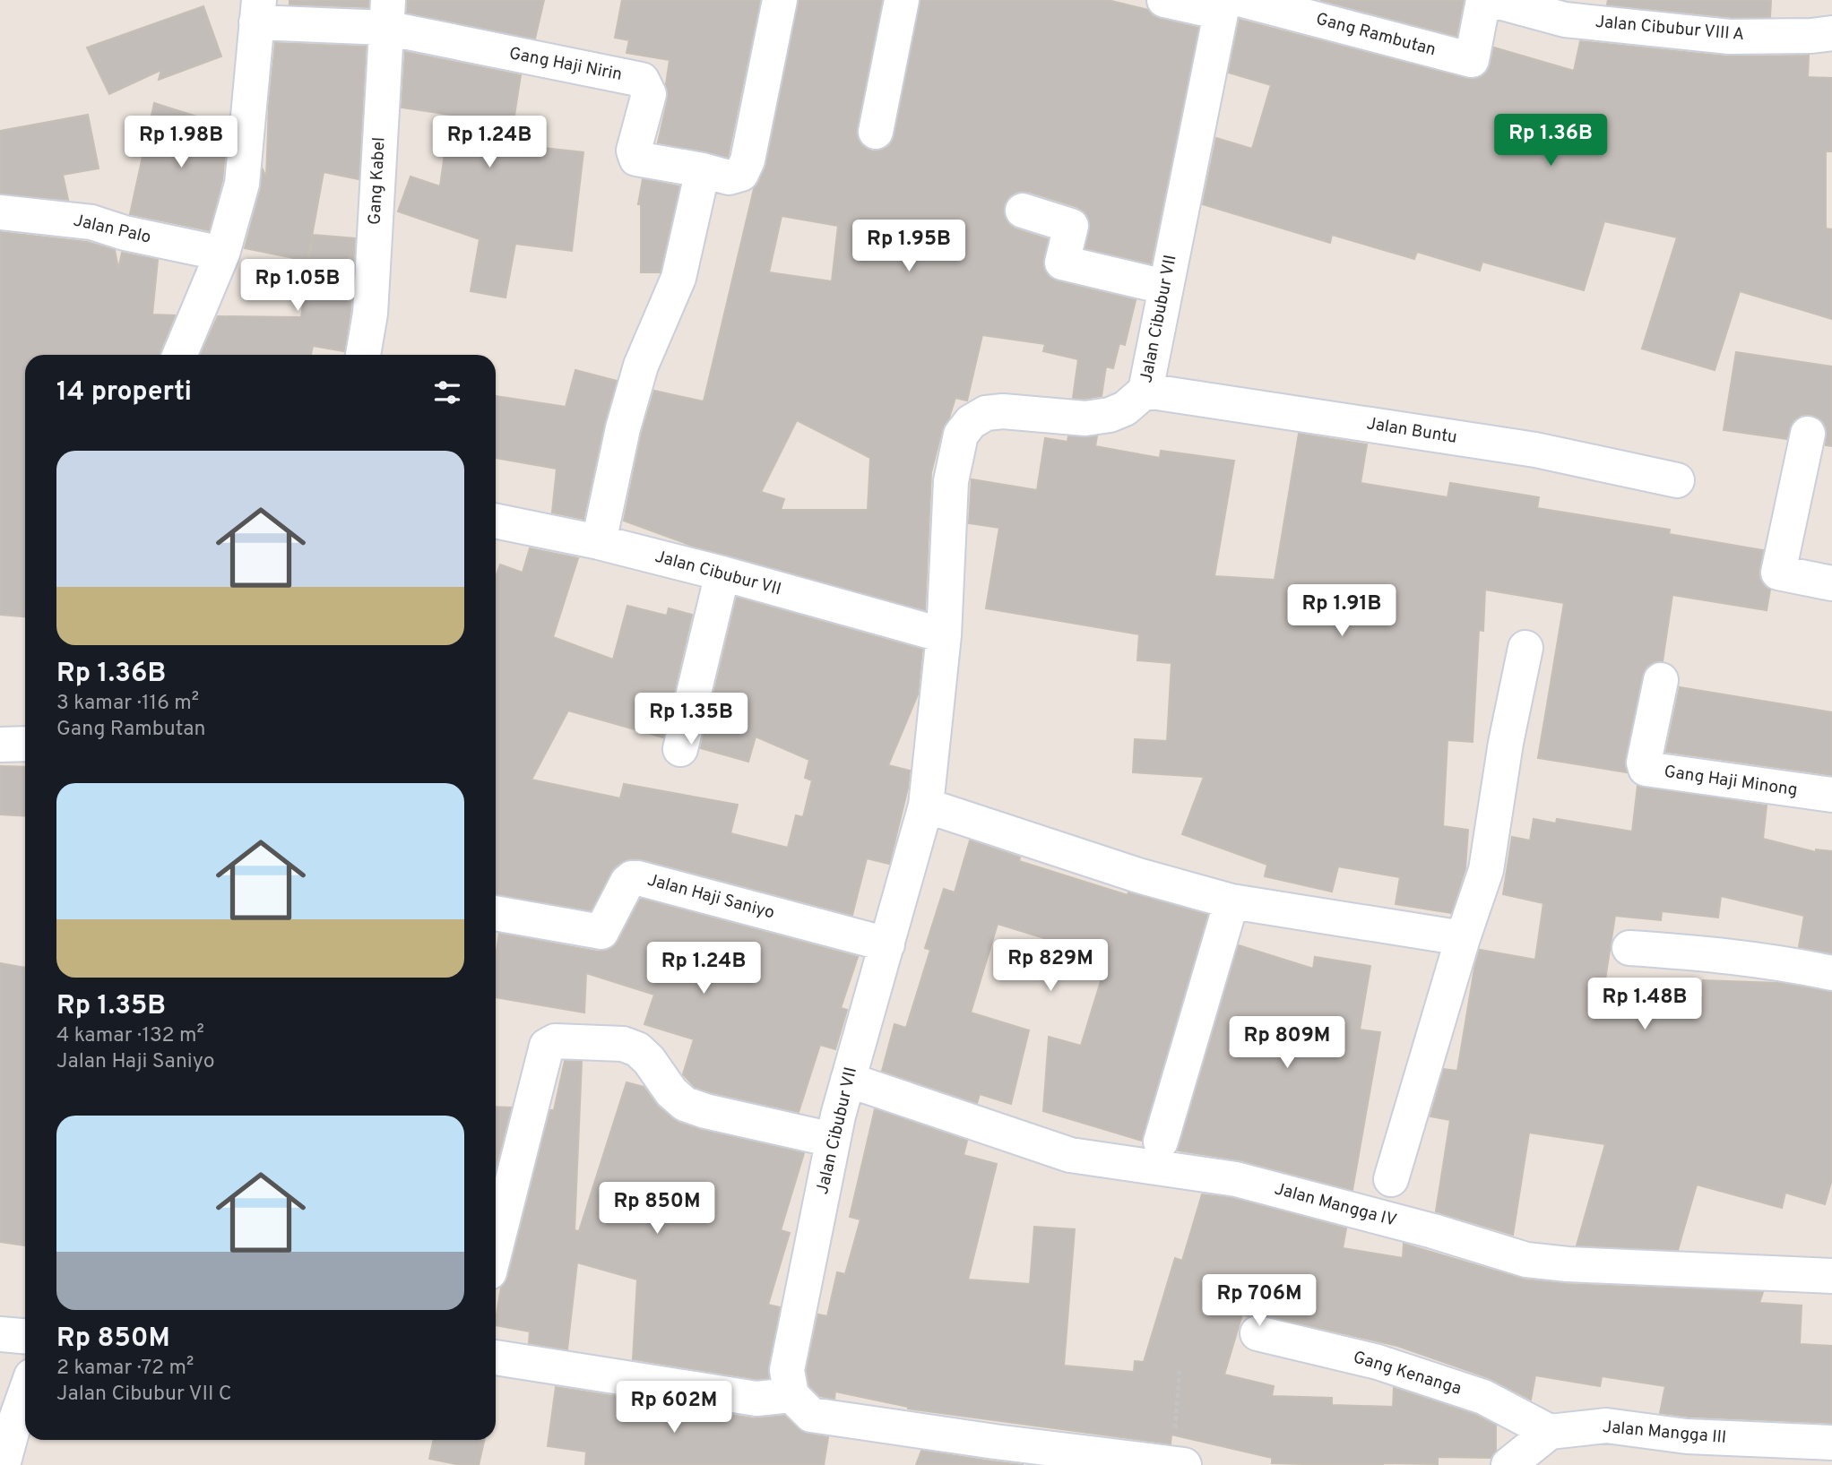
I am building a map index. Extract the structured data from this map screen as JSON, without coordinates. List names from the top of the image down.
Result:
{
  "streets": {
    "street": [
      "Jalan Cibubur VIII A",
      "Gang Rambutan",
      "Gang Haji Nirin",
      "Gang Kabel",
      "Jalan Palo",
      "Jalan Cibubur VII",
      "Jalan Buntu",
      "Gang Haji Minong",
      "Jalan Haji Saniyo",
      "Jalan Mangga IV",
      "Gang Kenanga",
      "Jalan Mangga III"
    ]
  },
  "crossings": [
    ["Jalan Cibubur VIII A", "Gang Rambutan"],
    ["Gang Rambutan", "Jalan Cibubur VII"],
    ["Gang Haji Nirin", "Gang Kabel"],
    ["Jalan Cibubur VII", "Jalan Buntu"],
    ["Jalan Cibubur VII", "Jalan Haji Saniyo"],
    ["Jalan Cibubur VII", "Jalan Mangga IV"],
    ["Gang Kenanga", "Jalan Mangga III"]
  ],
  "page": {
    "price": [
      "Rp 1.36B",
      "Rp 1.98B",
      "Rp 1.24B",
      "Rp 1.95B",
      "Rp 1.05B",
      "Rp 1.91B",
      "Rp 1.35B",
      "Rp 829M",
      "Rp 1.24B",
      "Rp 1.48B",
      "Rp 809M",
      "Rp 850M",
      "Rp 706M",
      "Rp 602M"
    ],
    "heading": "14 properti",
    "list": [
      {
        "name": "Rp 1.36B",
        "note": "3 kamar · 116 m² · Gang Rambutan"
      },
      {
        "name": "Rp 1.35B",
        "note": "4 kamar · 132 m² · Jalan Haji Saniyo"
      },
      {
        "name": "Rp 850M",
        "note": "2 kamar · 72 m² · Jalan Cibubur VII C"
      }
    ]
  }
}
